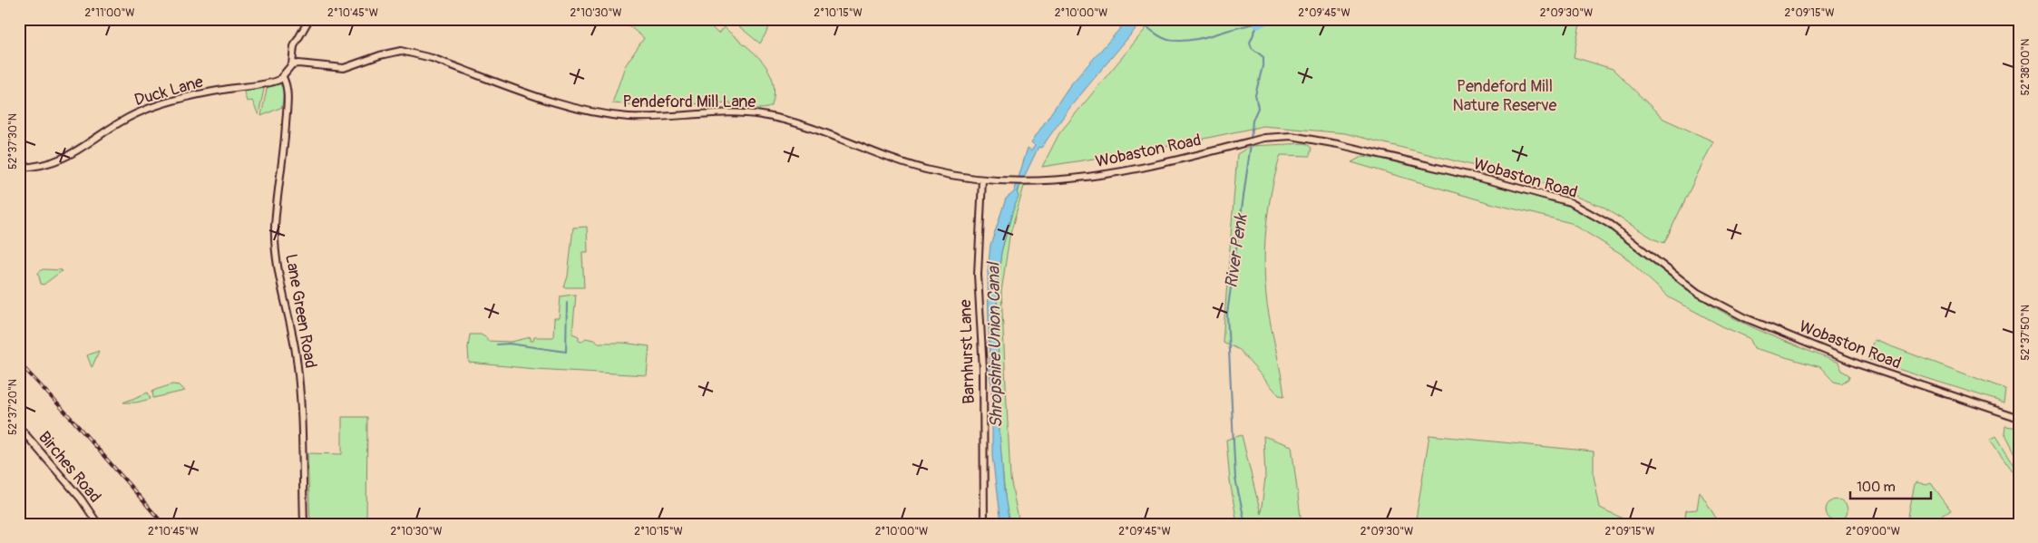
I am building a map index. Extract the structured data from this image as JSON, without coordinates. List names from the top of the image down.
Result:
{
  "streets": {
    "street": [
      "Duck Lane",
      "Pendeford Mill Lane",
      "Wobaston Road",
      "Lane Green Road",
      "Barnhurst Lane",
      "Birches Road"
    ]
  },
  "crossings": [
    ["Duck Lane", "Lane Green Road"],
    ["Pendeford Mill Lane", "Wobaston Road"],
    ["Pendeford Mill Lane", "Barnhurst Lane"],
    ["Wobaston Road", "Barnhurst Lane"]
  ],
  "water": ["River Penk", "Shropshire Union Canal"],
  "parks": ["Pendeford Mill Nature Reserve"],
  "scale_bar": "100 m",
  "coordinates": [
    "2°11'00\"W",
    "2°10'45\"W",
    "2°10'30\"W",
    "2°10'15\"W",
    "2°10'00\"W",
    "2°09'45\"W",
    "2°09'30\"W",
    "2°09'15\"W",
    "52°38'00\"N",
    "52°37'30\"N",
    "52°37'50\"N",
    "52°37'20\"N",
    "2°09'00\"W"
  ]
}
